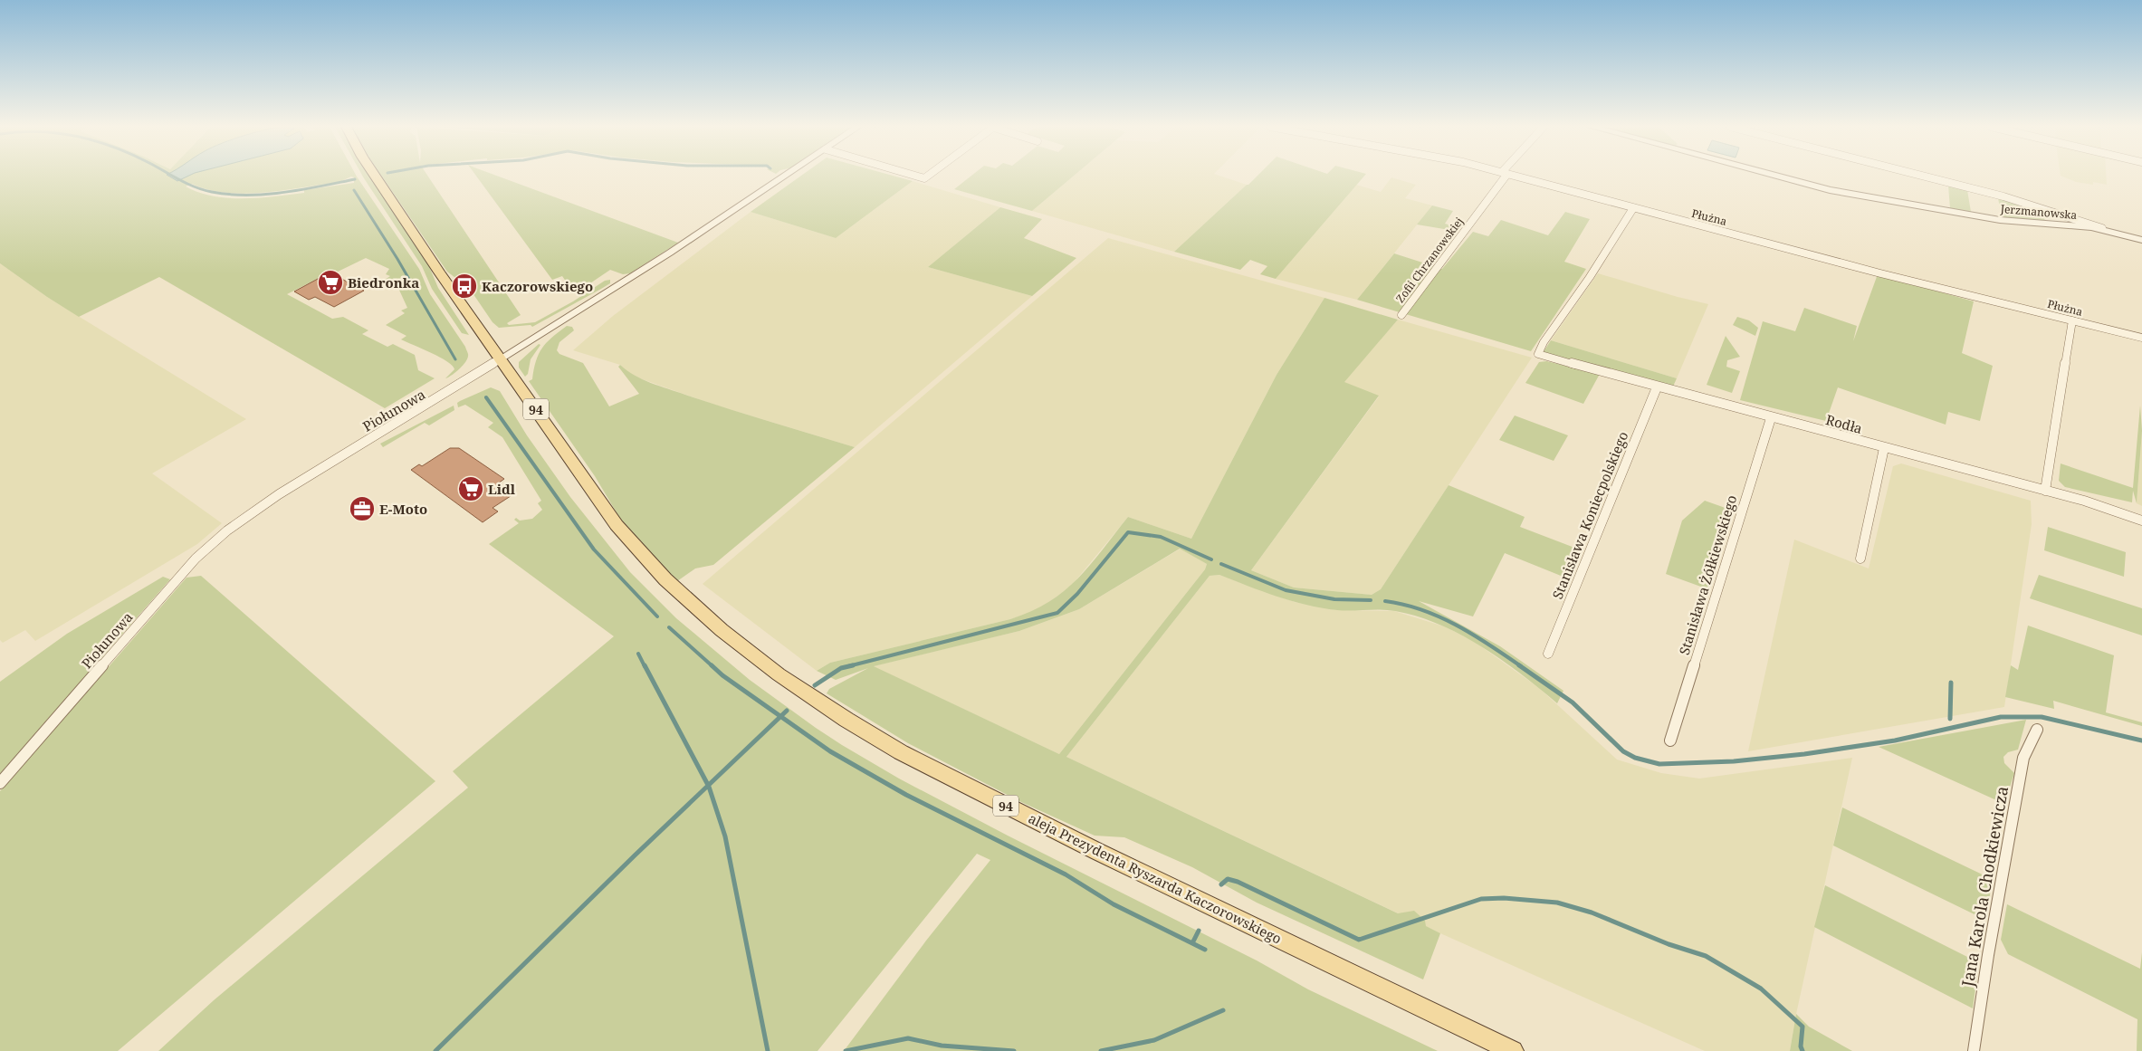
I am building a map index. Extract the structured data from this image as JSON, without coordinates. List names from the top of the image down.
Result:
{
  "streets": {
    "main road": ["94", "aleja Prezydenta Ryszarda Kaczorowskiego"],
    "street": [
      "Jerzmanowska",
      "Płużna",
      "Zofii Chrzanowskiej",
      "Piołunowa",
      "Rodła",
      "Stanisława Koniecpolskiego",
      "Stanisława Żółkiewskiego",
      "Jana Karola Chodkiewicza"
    ]
  },
  "crossings": [
    ["Płużna", "Rodła"],
    ["Piołunowa", "aleja Prezydenta Ryszarda Kaczorowskiego"],
    ["Rodła", "Stanisława Koniecpolskiego"],
    ["Rodła", "Stanisława Żółkiewskiego"]
  ],
  "places": {
    "supermarket": ["Biedronka", "Lidl"],
    "bus stop": ["Kaczorowskiego"],
    "office": ["E-Moto"]
  }
}
